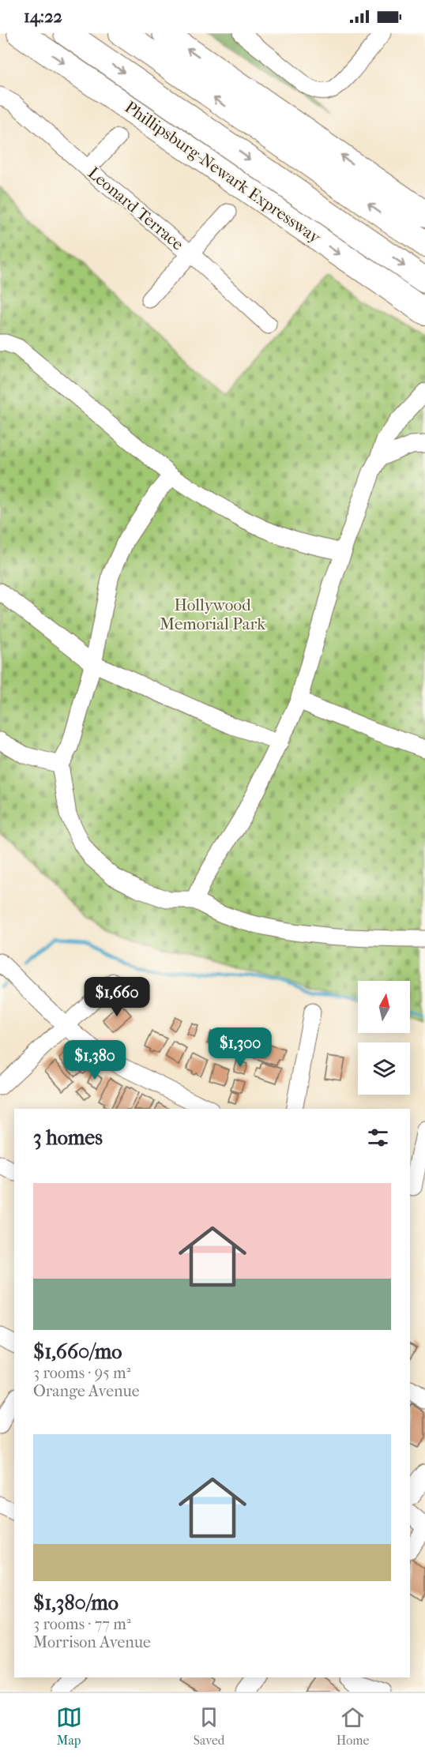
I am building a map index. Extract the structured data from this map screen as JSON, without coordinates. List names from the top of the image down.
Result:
{
  "streets": {
    "highway": ["Phillipsburg-Newark Expressway"],
    "street": ["Leonard Terrace"]
  },
  "parks": ["Hollywood Memorial Park"],
  "north": "top",
  "page": {
    "status": "14:22",
    "price": ["$1,660", "$1,300", "$1,380"],
    "heading": "3 homes",
    "list": [
      {
        "name": "$1,660/mo",
        "note": "3 rooms · 95 m² · Orange Avenue"
      },
      {
        "name": "$1,380/mo",
        "note": "3 rooms · 77 m² · Morrison Avenue"
      }
    ],
    "tabs": ["Map", "Saved", "Home"]
  }
}
